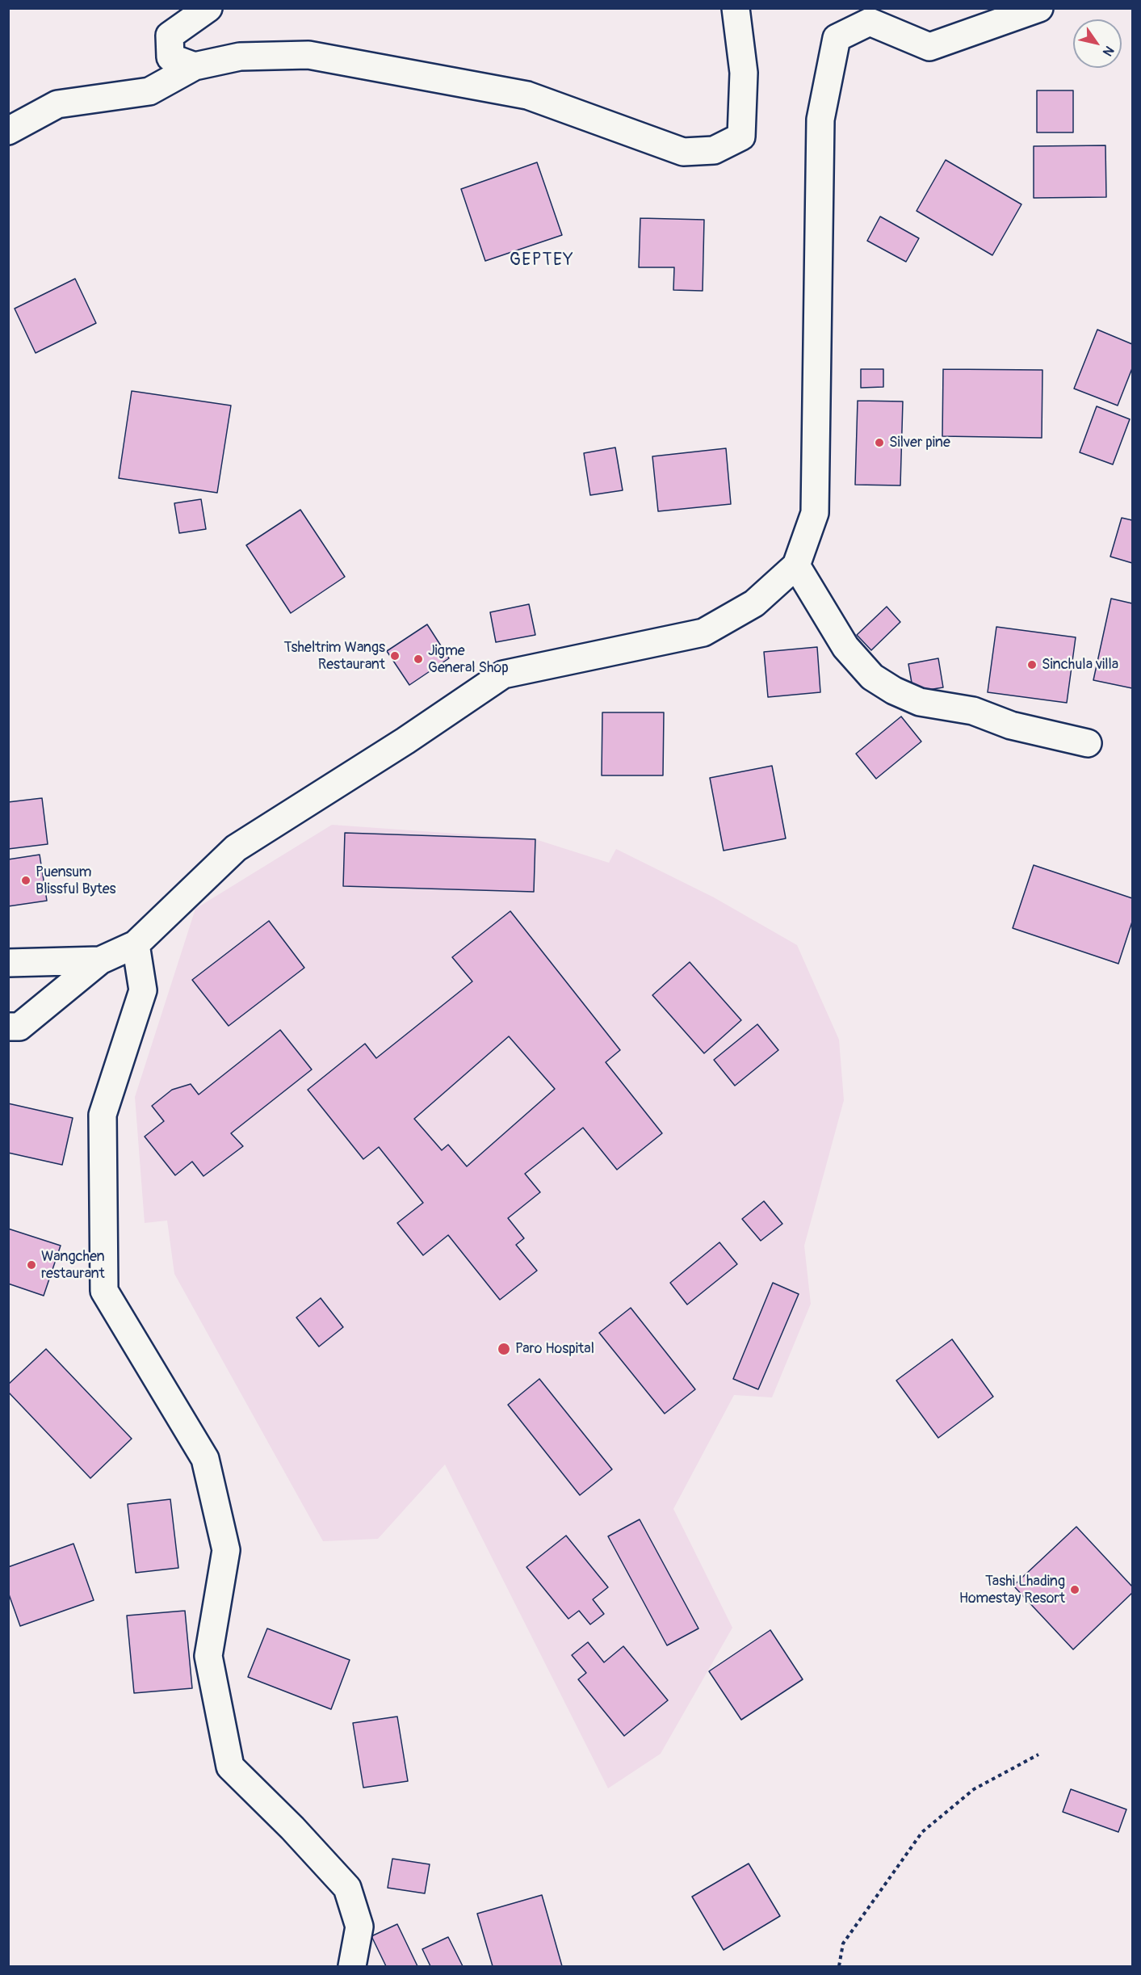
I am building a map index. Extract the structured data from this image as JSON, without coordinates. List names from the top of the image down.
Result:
{
  "districts": ["GEPTEY"],
  "places": [
    "Silver pine",
    "Tsheltrim Wangs Restaurant",
    "Jigme General Shop",
    "Sinchula villa",
    "Puensum Blissful Bytes",
    "Wangchen restaurant",
    "Paro Hospital",
    "Tashi Lhading Homestay Resort"
  ],
  "north": "bottom right"
}
